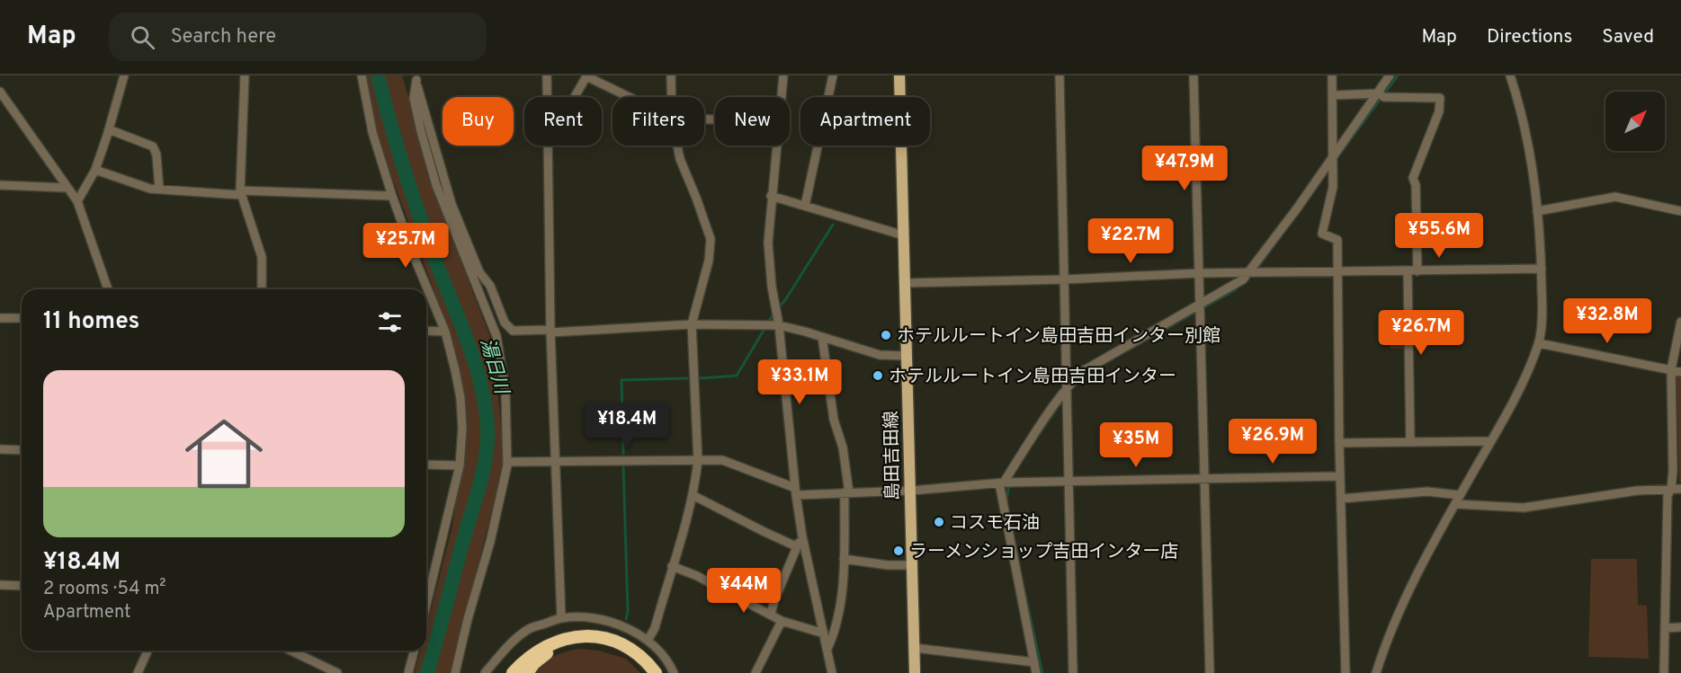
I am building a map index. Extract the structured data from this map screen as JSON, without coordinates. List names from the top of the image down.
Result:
{
  "streets": {
    "main road": ["島田吉田線"]
  },
  "water": ["湯日川"],
  "places": [
    "ホテルルートイン島田吉田インター別館",
    "ホテルルートイン島田吉田インター",
    "コスモ石油",
    "ラーメンショップ吉田インター店"
  ],
  "north": "top right",
  "page": {
    "header": "Map",
    "search": "Search here",
    "nav": ["Map", "Directions", "Saved"],
    "chip": [
      "Buy",
      "Rent",
      "Filters",
      "New",
      "Apartment"
    ],
    "price": [
      "¥47.9M",
      "¥55.6M",
      "¥22.7M",
      "¥25.7M",
      "¥32.8M",
      "¥26.7M",
      "¥33.1M",
      "¥18.4M",
      "¥26.9M",
      "¥35M",
      "¥44M"
    ],
    "heading": "11 homes",
    "list": [
      {
        "name": "¥18.4M",
        "note": "2 rooms · 54 m² · Apartment"
      }
    ]
  }
}
